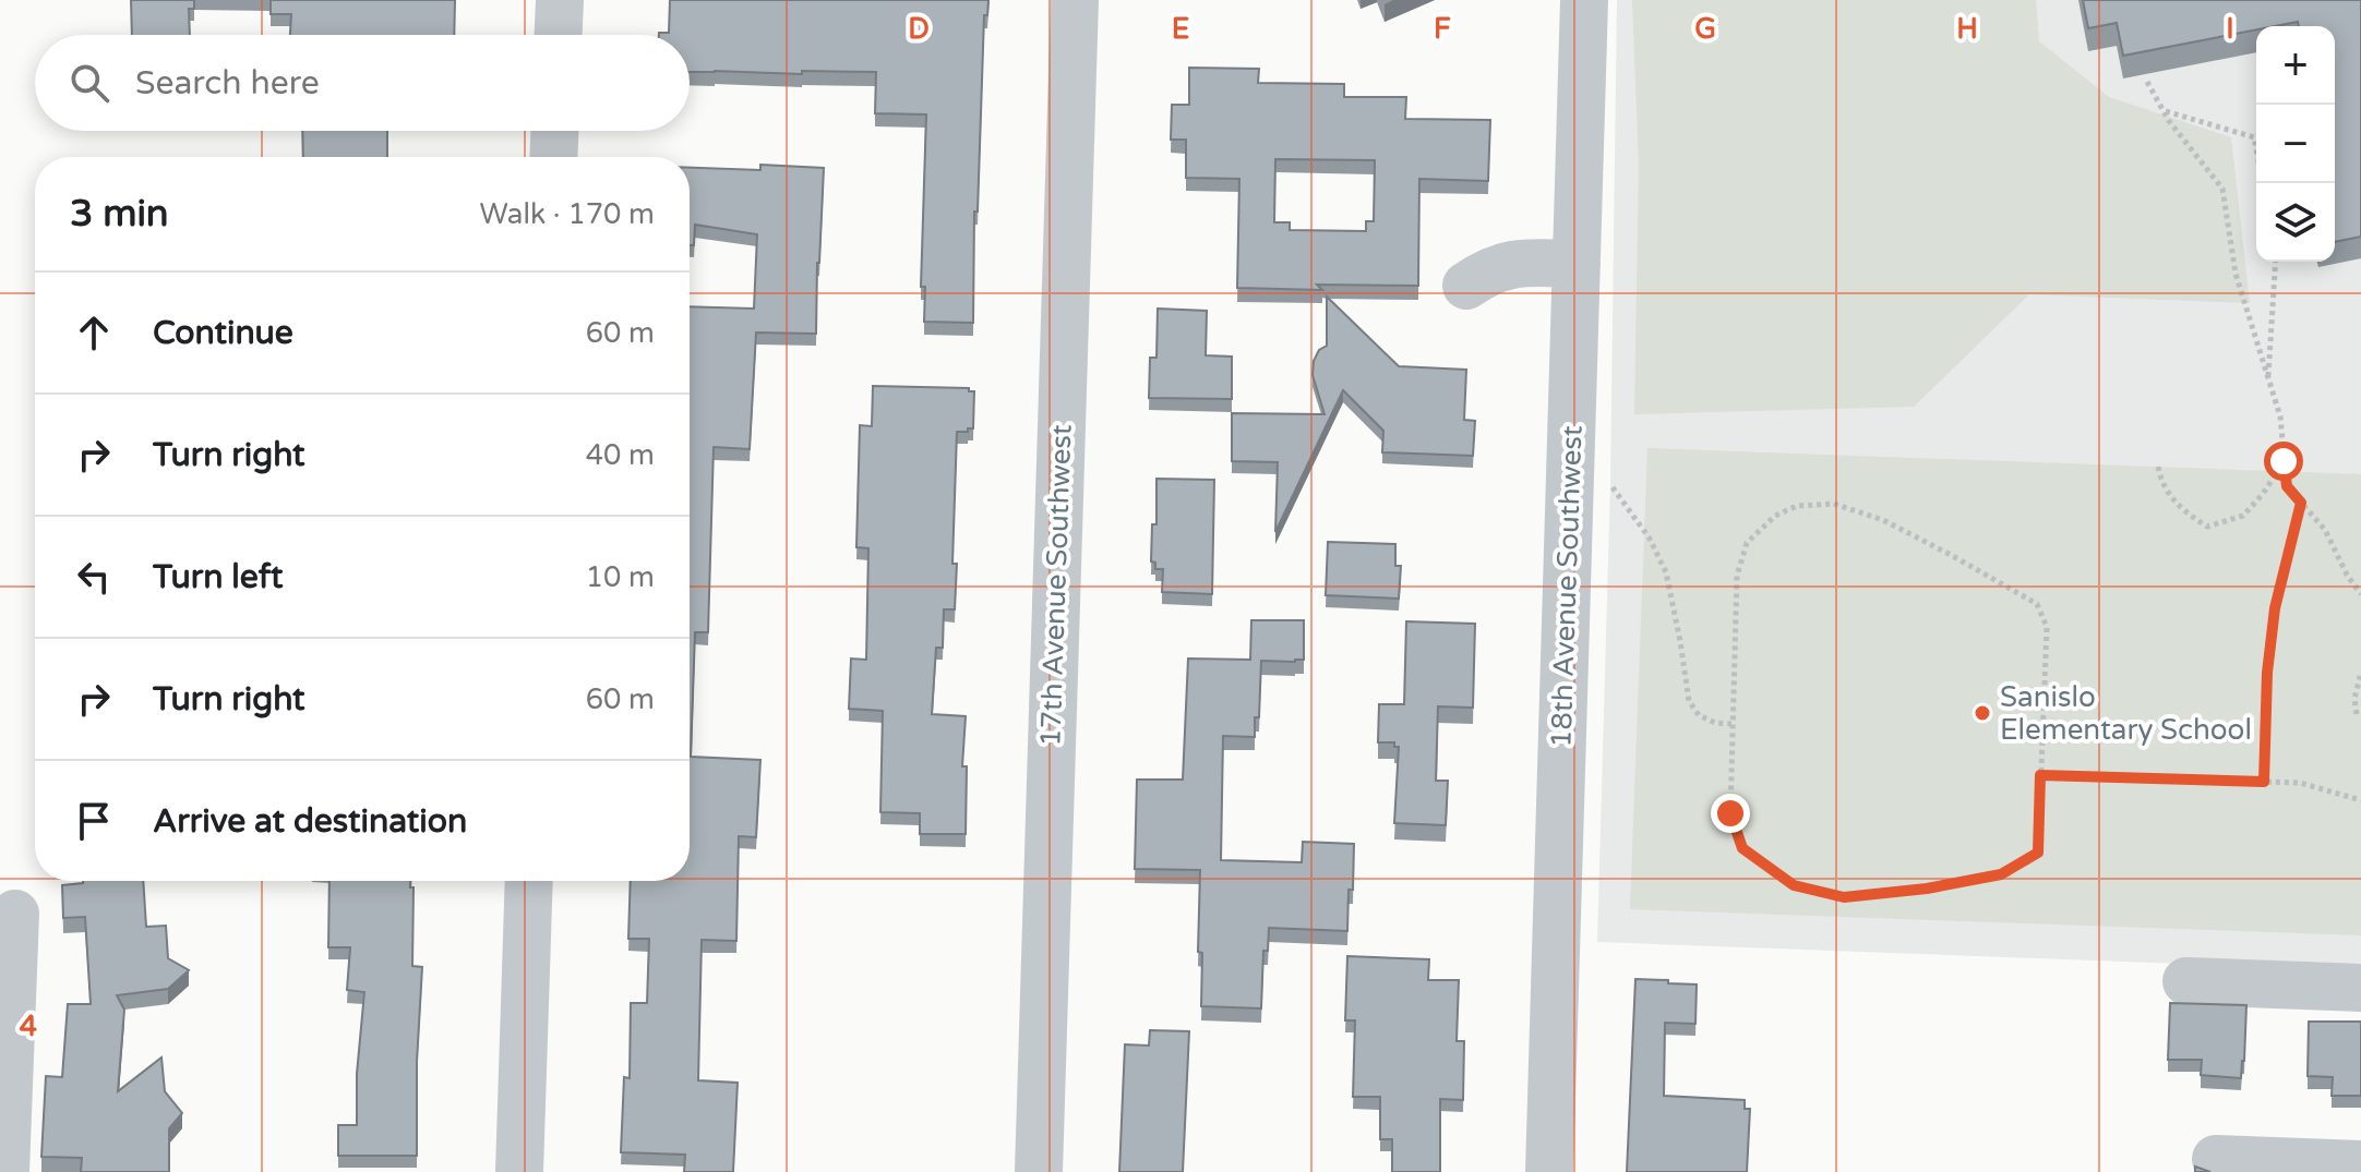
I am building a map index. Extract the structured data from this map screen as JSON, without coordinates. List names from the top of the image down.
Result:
{
  "streets": {
    "street": ["17th Avenue Southwest", "18th Avenue Southwest"]
  },
  "places": ["Sanislo Elementary School"],
  "page": {
    "map_buttons": ["+", "−"],
    "search": "Search here",
    "heading": ["3 min", "Walk · 170 m"],
    "list": [
      ["Continue", "60 m"],
      ["Turn right", "40 m"],
      ["Turn left", "10 m"],
      ["Turn right", "60 m"],
      "Arrive at destination"
    ]
  },
  "grid": {
    "columns": [
      "D",
      "E",
      "F",
      "G",
      "H",
      "I"
    ],
    "rows": ["4"]
  }
}
